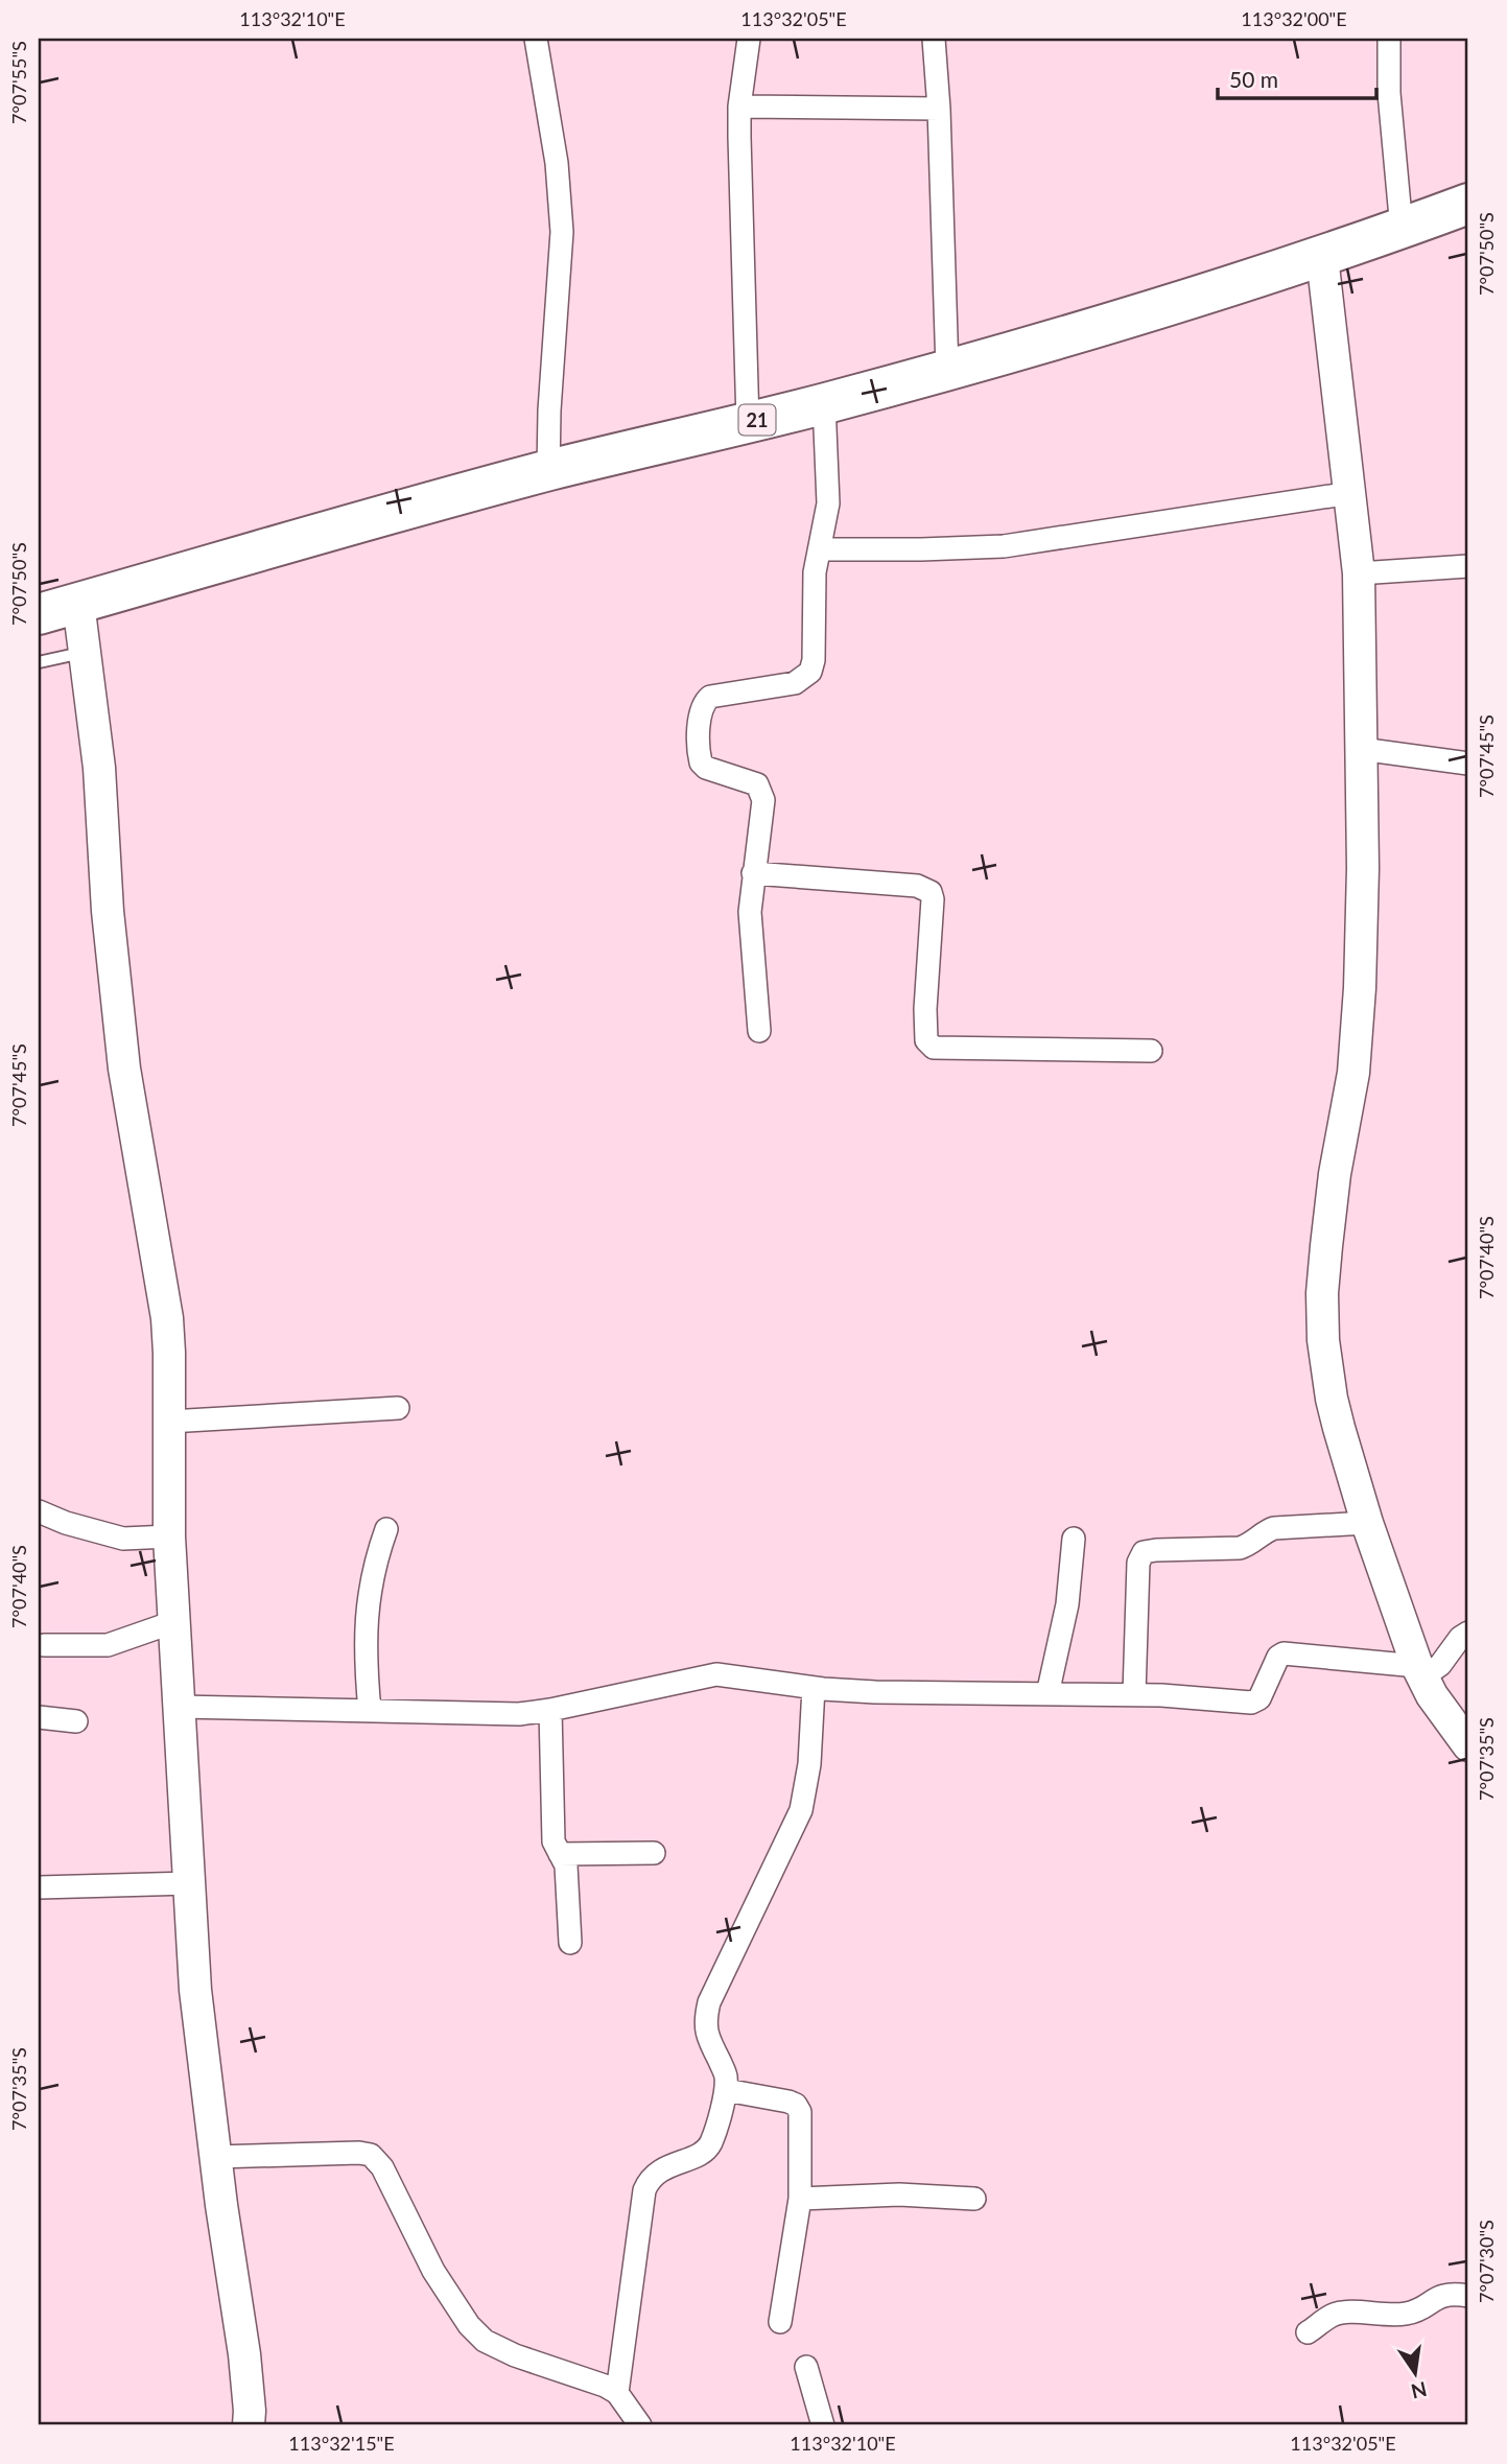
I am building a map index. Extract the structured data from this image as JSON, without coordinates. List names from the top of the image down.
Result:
{
  "streets": {
    "highway": ["21"]
  },
  "scale_bar": "50 m",
  "north": "bottom",
  "coordinates": [
    "113°32'10\"E",
    "113°32'05\"E",
    "113°32'00\"E",
    "7°07'55\"S",
    "7°07'50\"S",
    "7°07'45\"S",
    "7°07'40\"S",
    "7°07'35\"S",
    "7°07'30\"S",
    "113°32'15\"E"
  ]
}
